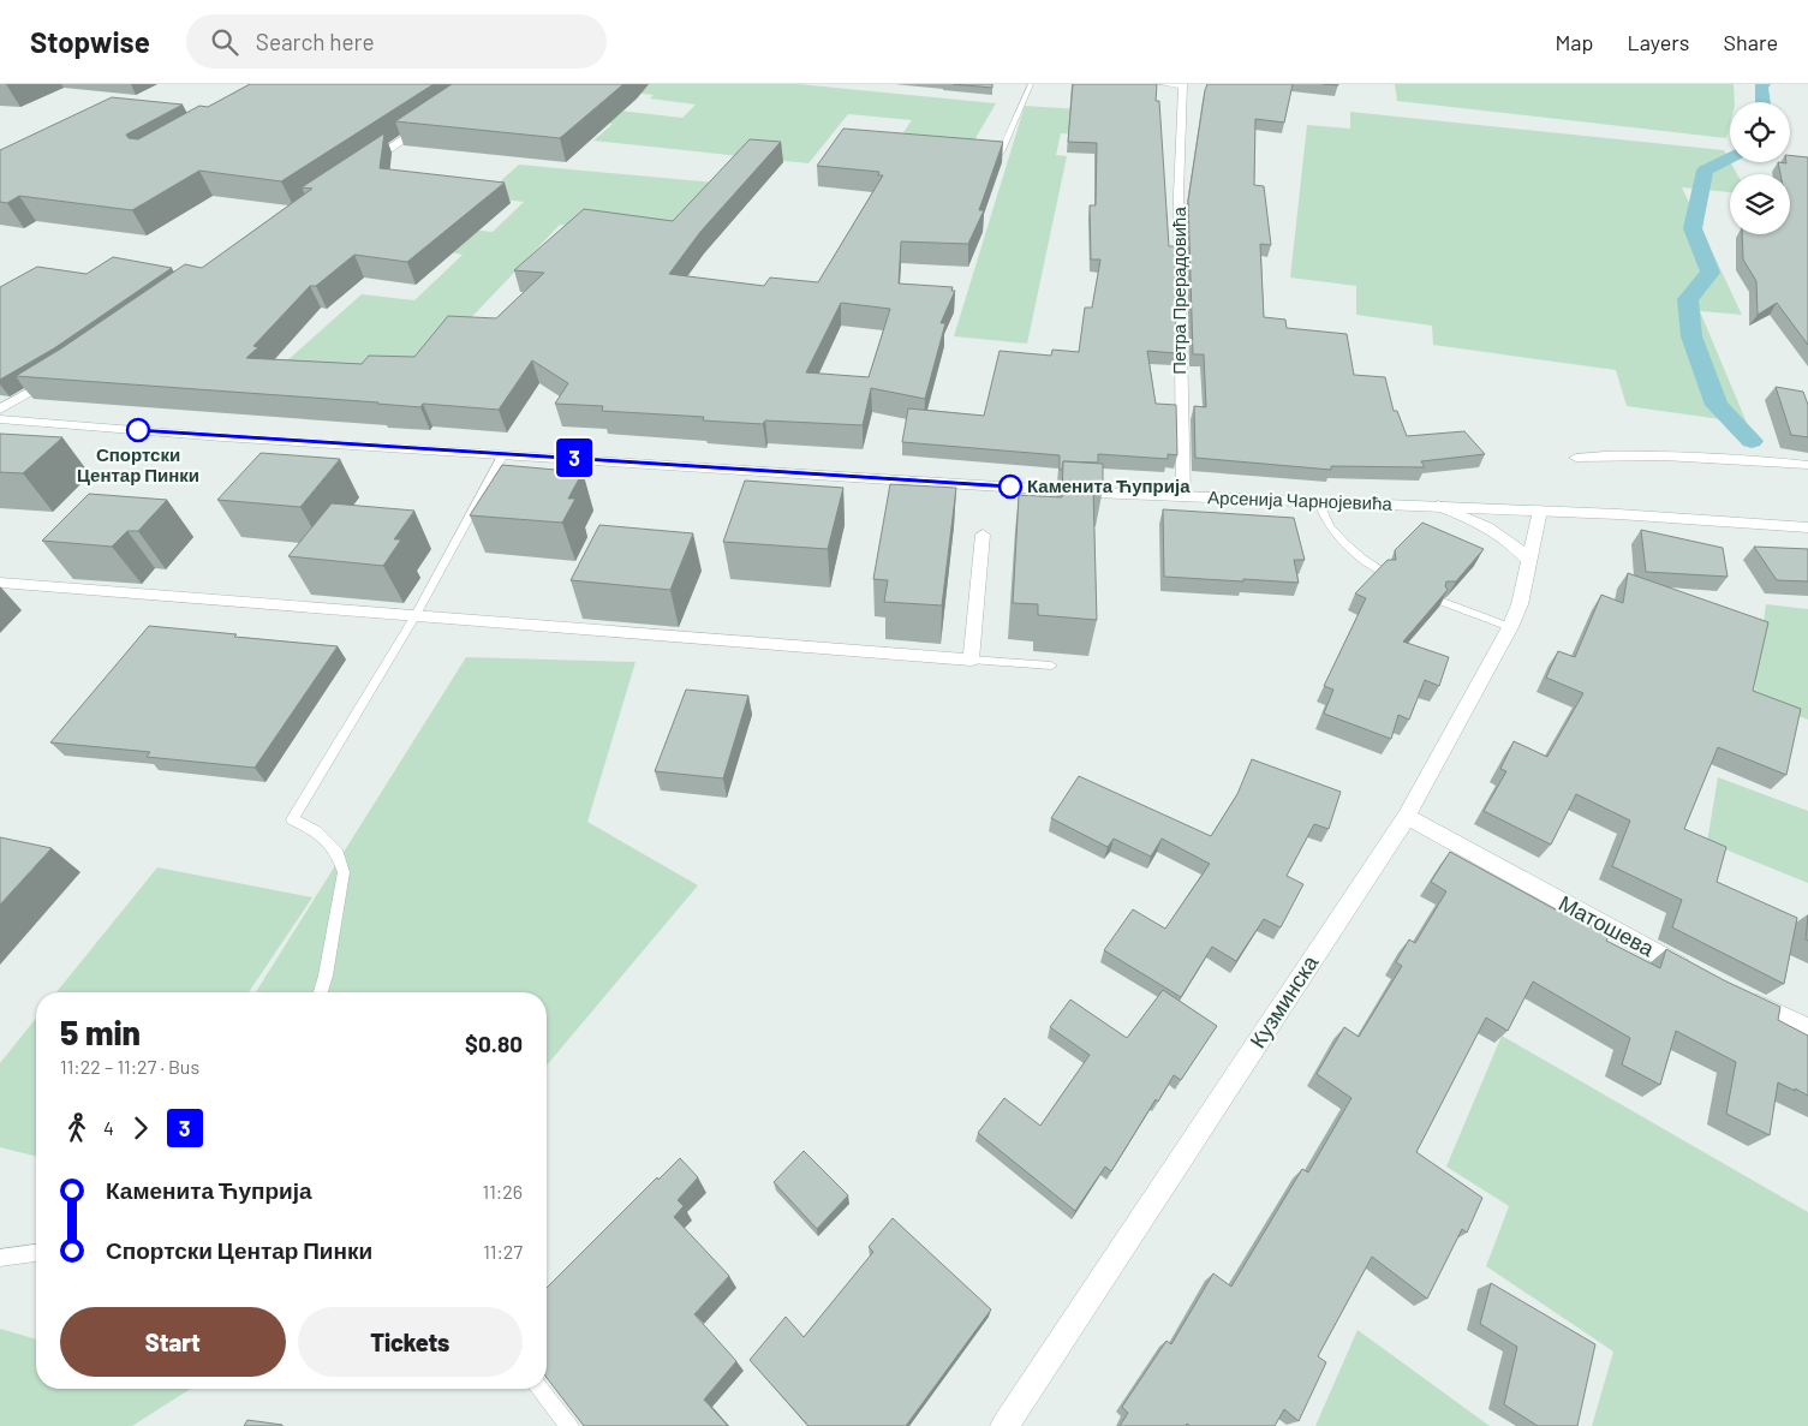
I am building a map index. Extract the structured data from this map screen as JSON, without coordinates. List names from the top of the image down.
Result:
{
  "streets": {
    "street": [
      "Петра Прерадовића",
      "Арсенија Чарнојевића",
      "Матошева",
      "Кузминска"
    ]
  },
  "crossings": [
    ["Петра Прерадовића", "Арсенија Чарнојевића"],
    ["Арсенија Чарнојевића", "Кузминска"],
    ["Матошева", "Кузминска"]
  ],
  "places": ["Спортски Центар Пинки", "Каменита Ћуприја"],
  "lines": ["bus line 3"],
  "page": {
    "header": "Stopwise",
    "search": "Search here",
    "nav": ["Map", "Layers", "Share"],
    "on_map": "3",
    "heading": ["5 min", "11:22 – 11:27 · Bus", "$0.80"],
    "legs": ["4", "3"],
    "list": [
      {
        "name": "Каменита Ћуприја",
        "value": "11:26"
      },
      {
        "name": "Спортски Центар Пинки",
        "value": "11:27"
      }
    ],
    "buttons": ["Start", "Tickets"]
  }
}
